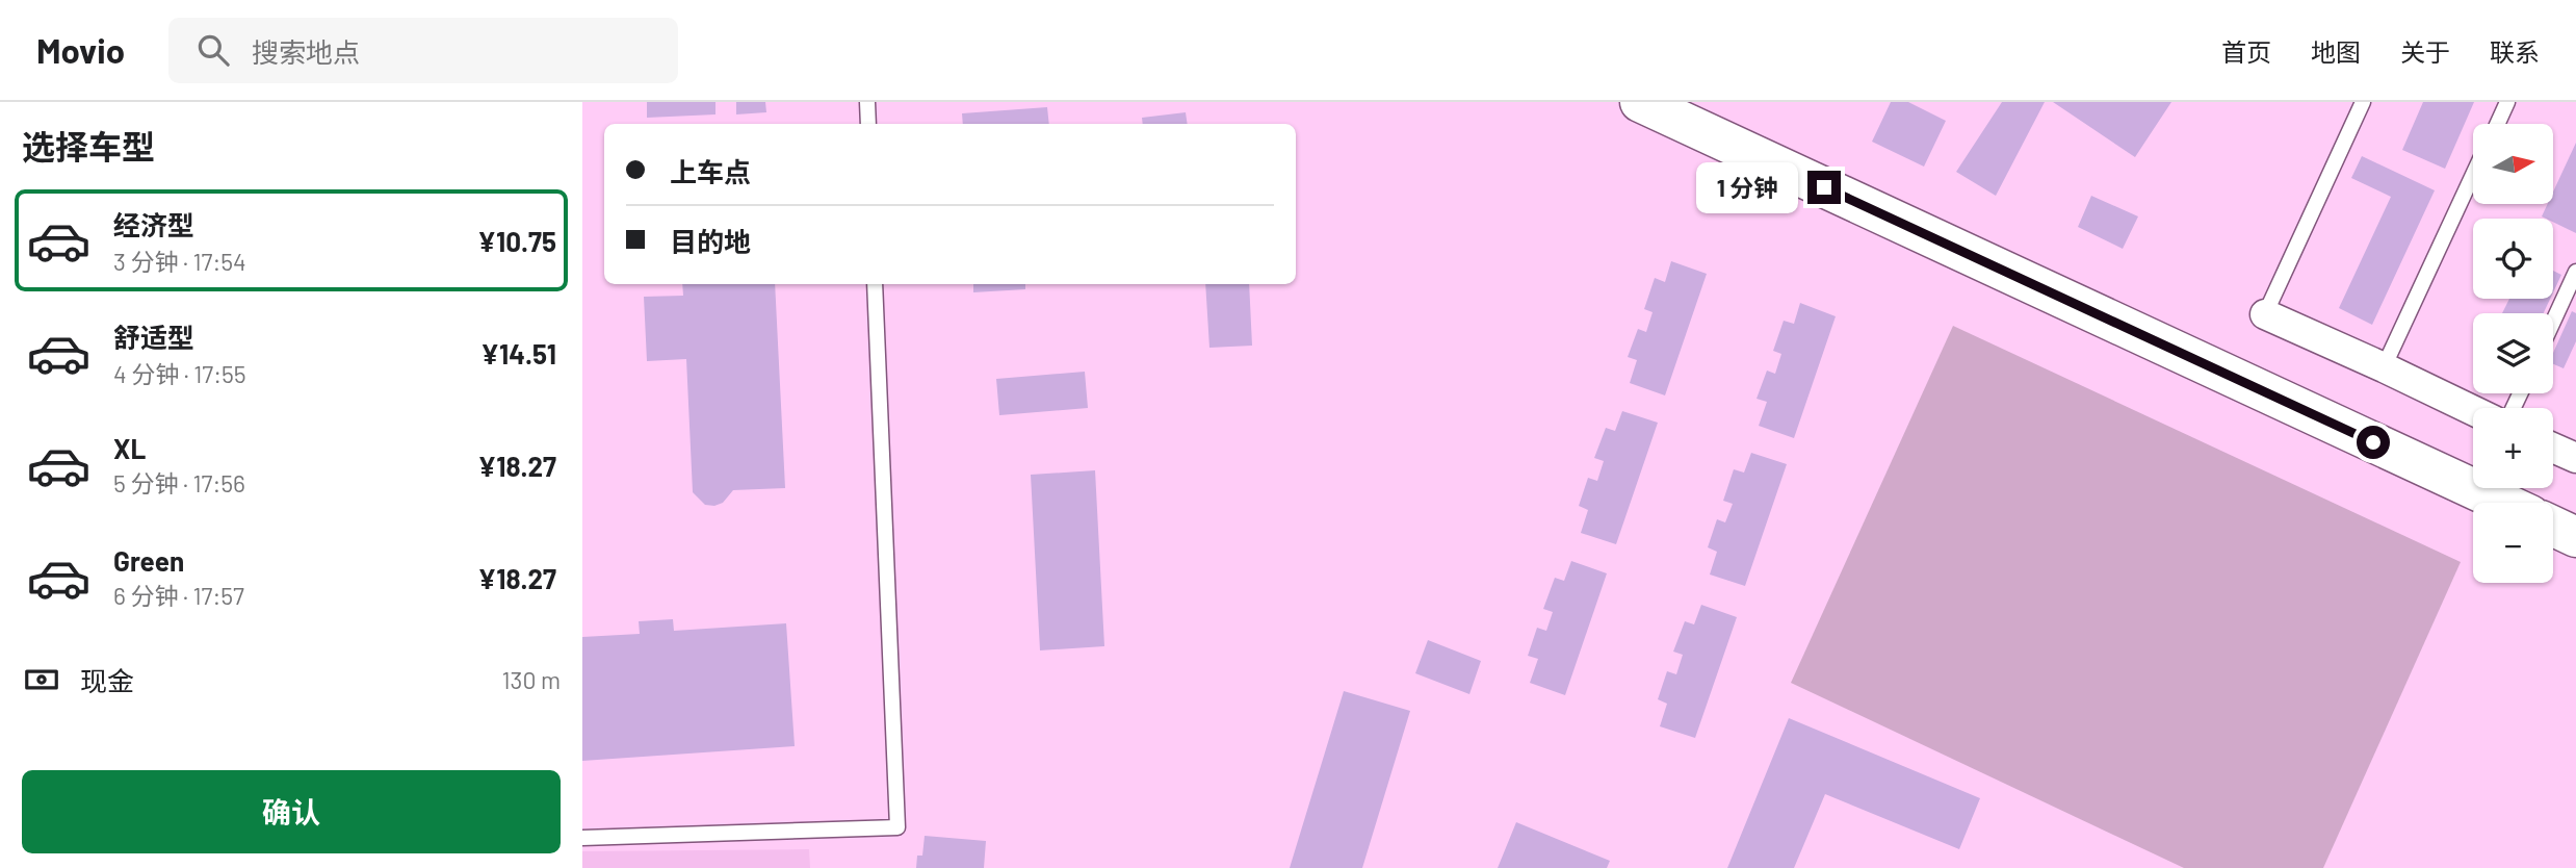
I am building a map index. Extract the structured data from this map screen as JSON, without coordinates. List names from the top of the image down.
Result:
{
  "north": "right",
  "page": {
    "header": "Movio",
    "search": "搜索地点",
    "nav": [
      "首页",
      "地图",
      "关于",
      "联系"
    ],
    "heading": "选择车型",
    "map_buttons": ["+", "−"],
    "banner": ["上车点", "目的地"],
    "bubble": "1 分钟",
    "list": [
      {
        "name": "经济型",
        "note": "3 分钟 · 17:54",
        "value": "¥10.75"
      },
      {
        "name": "舒适型",
        "note": "4 分钟 · 17:55",
        "value": "¥14.51"
      },
      {
        "name": "XL",
        "note": "5 分钟 · 17:56",
        "value": "¥18.27"
      },
      {
        "name": "Green",
        "note": "6 分钟 · 17:57",
        "value": "¥18.27"
      }
    ],
    "pay": ["现金", "130 m"],
    "buttons": "确认"
  }
}
